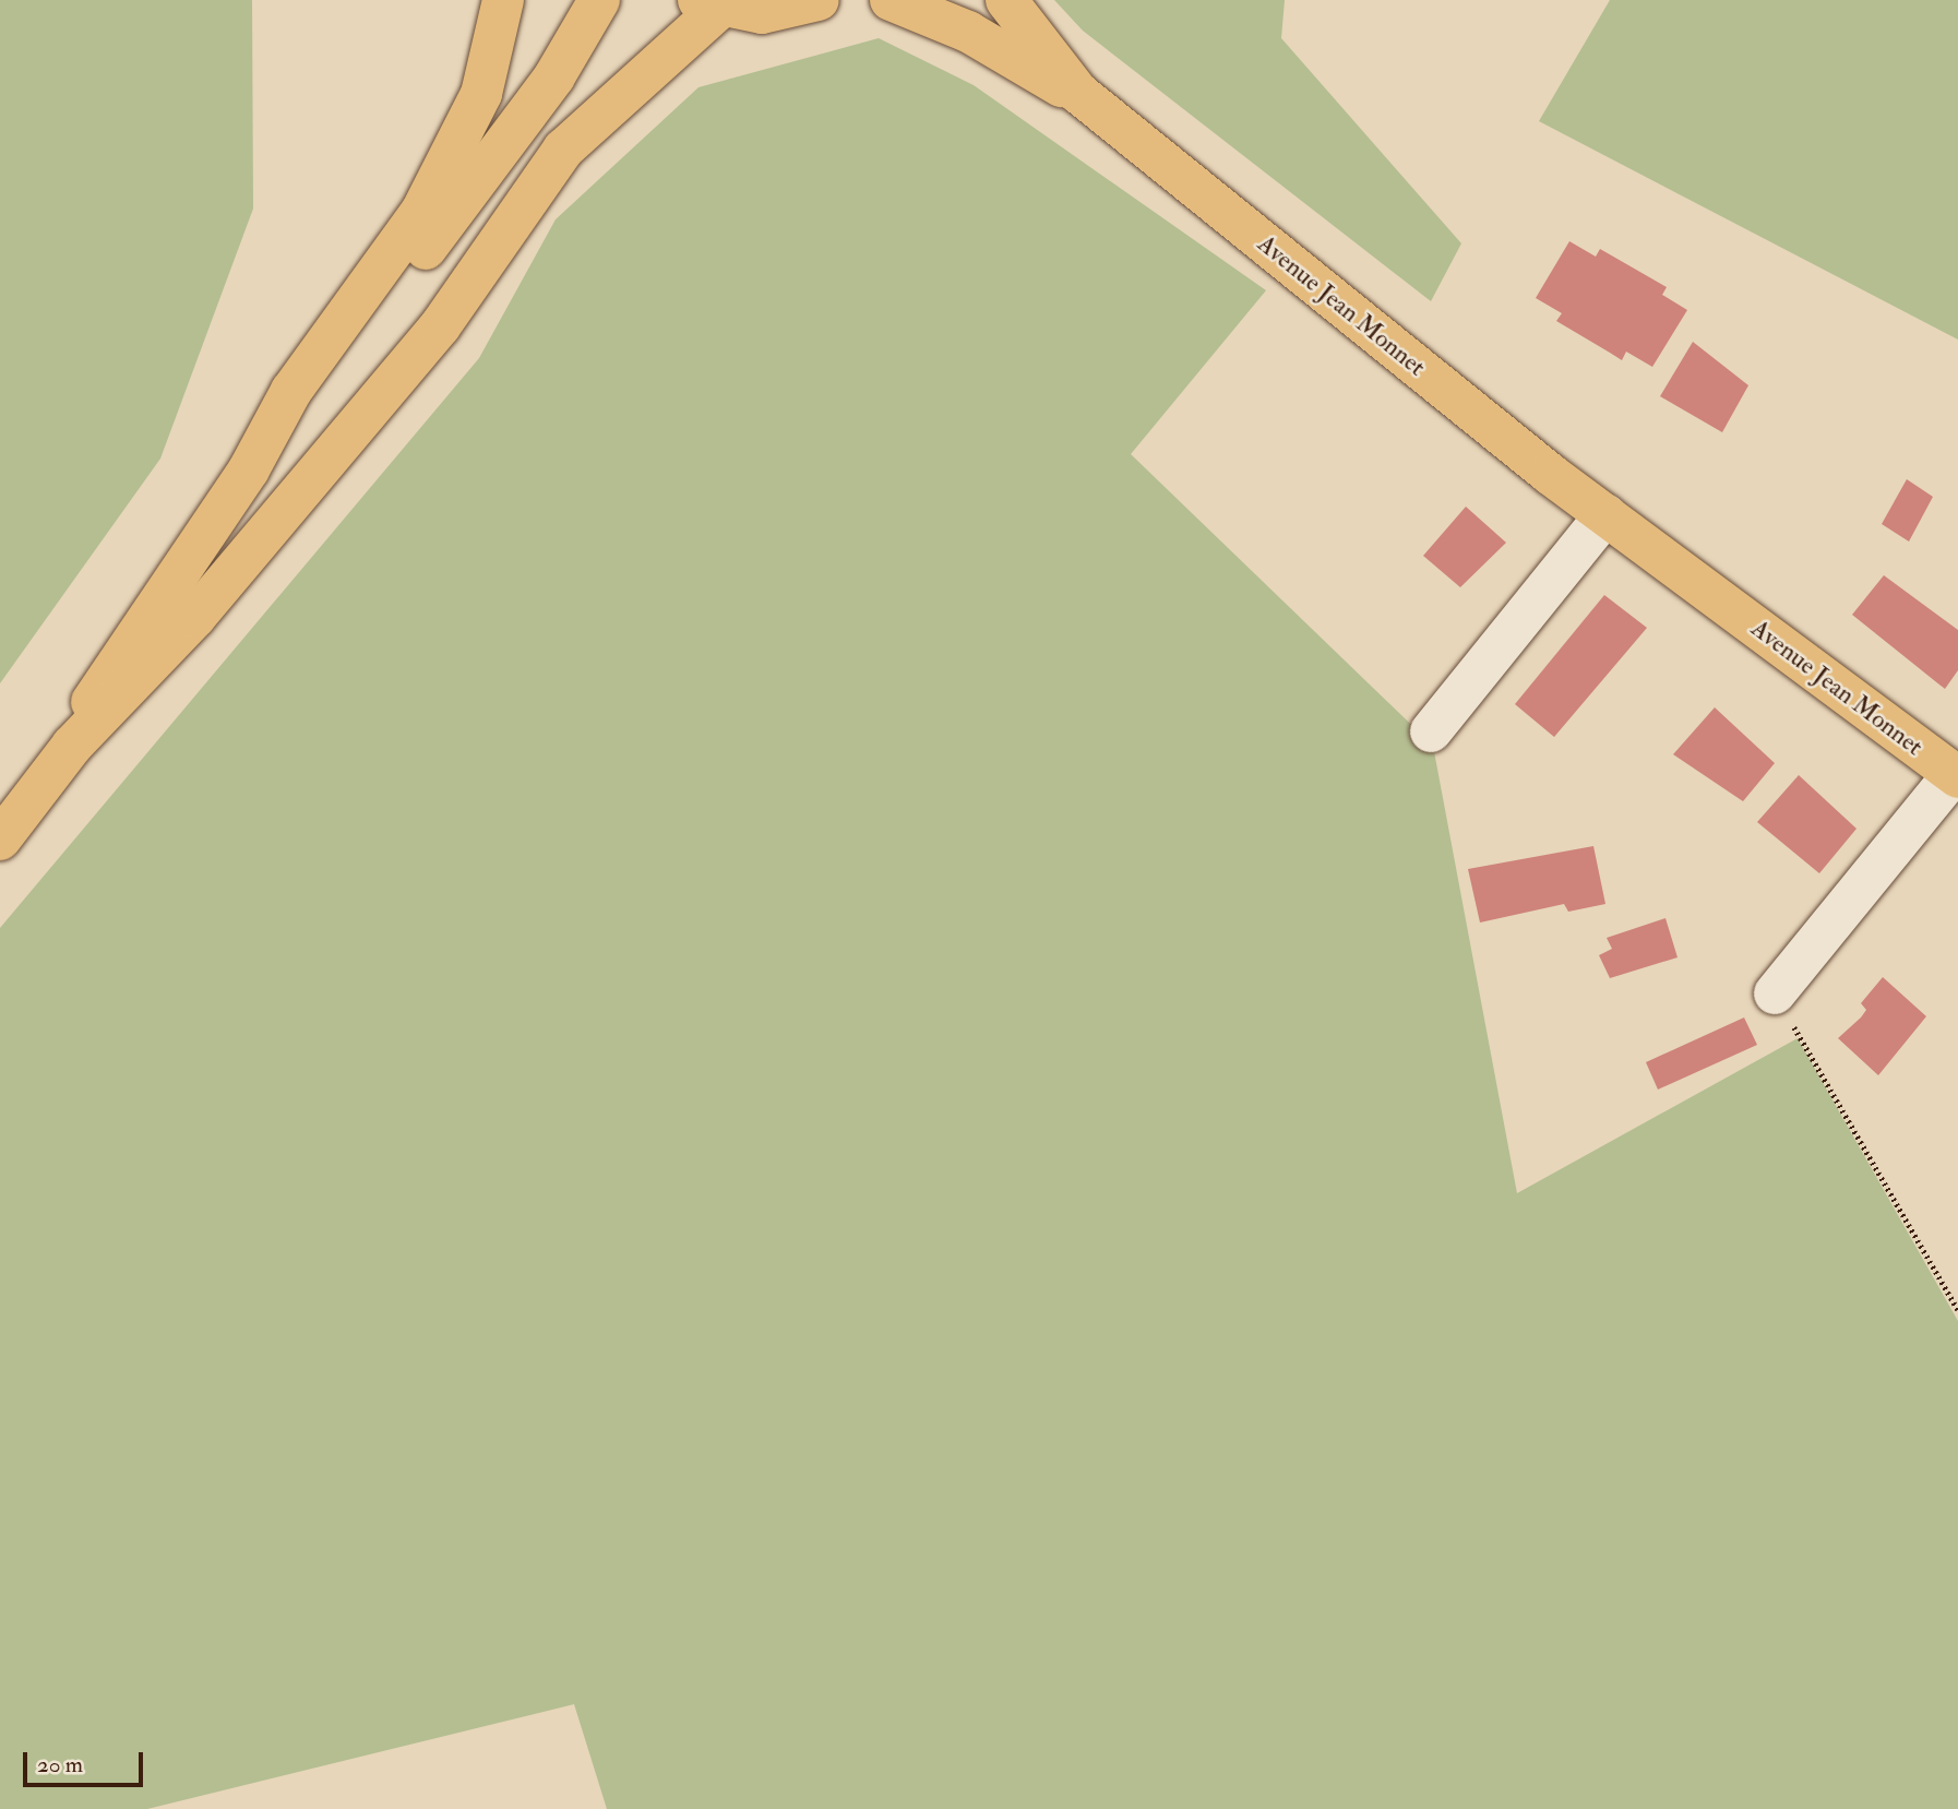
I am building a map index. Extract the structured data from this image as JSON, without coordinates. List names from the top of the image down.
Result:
{
  "streets": {
    "main road": ["Avenue Jean Monnet"]
  },
  "scale_bar": "20 m"
}
